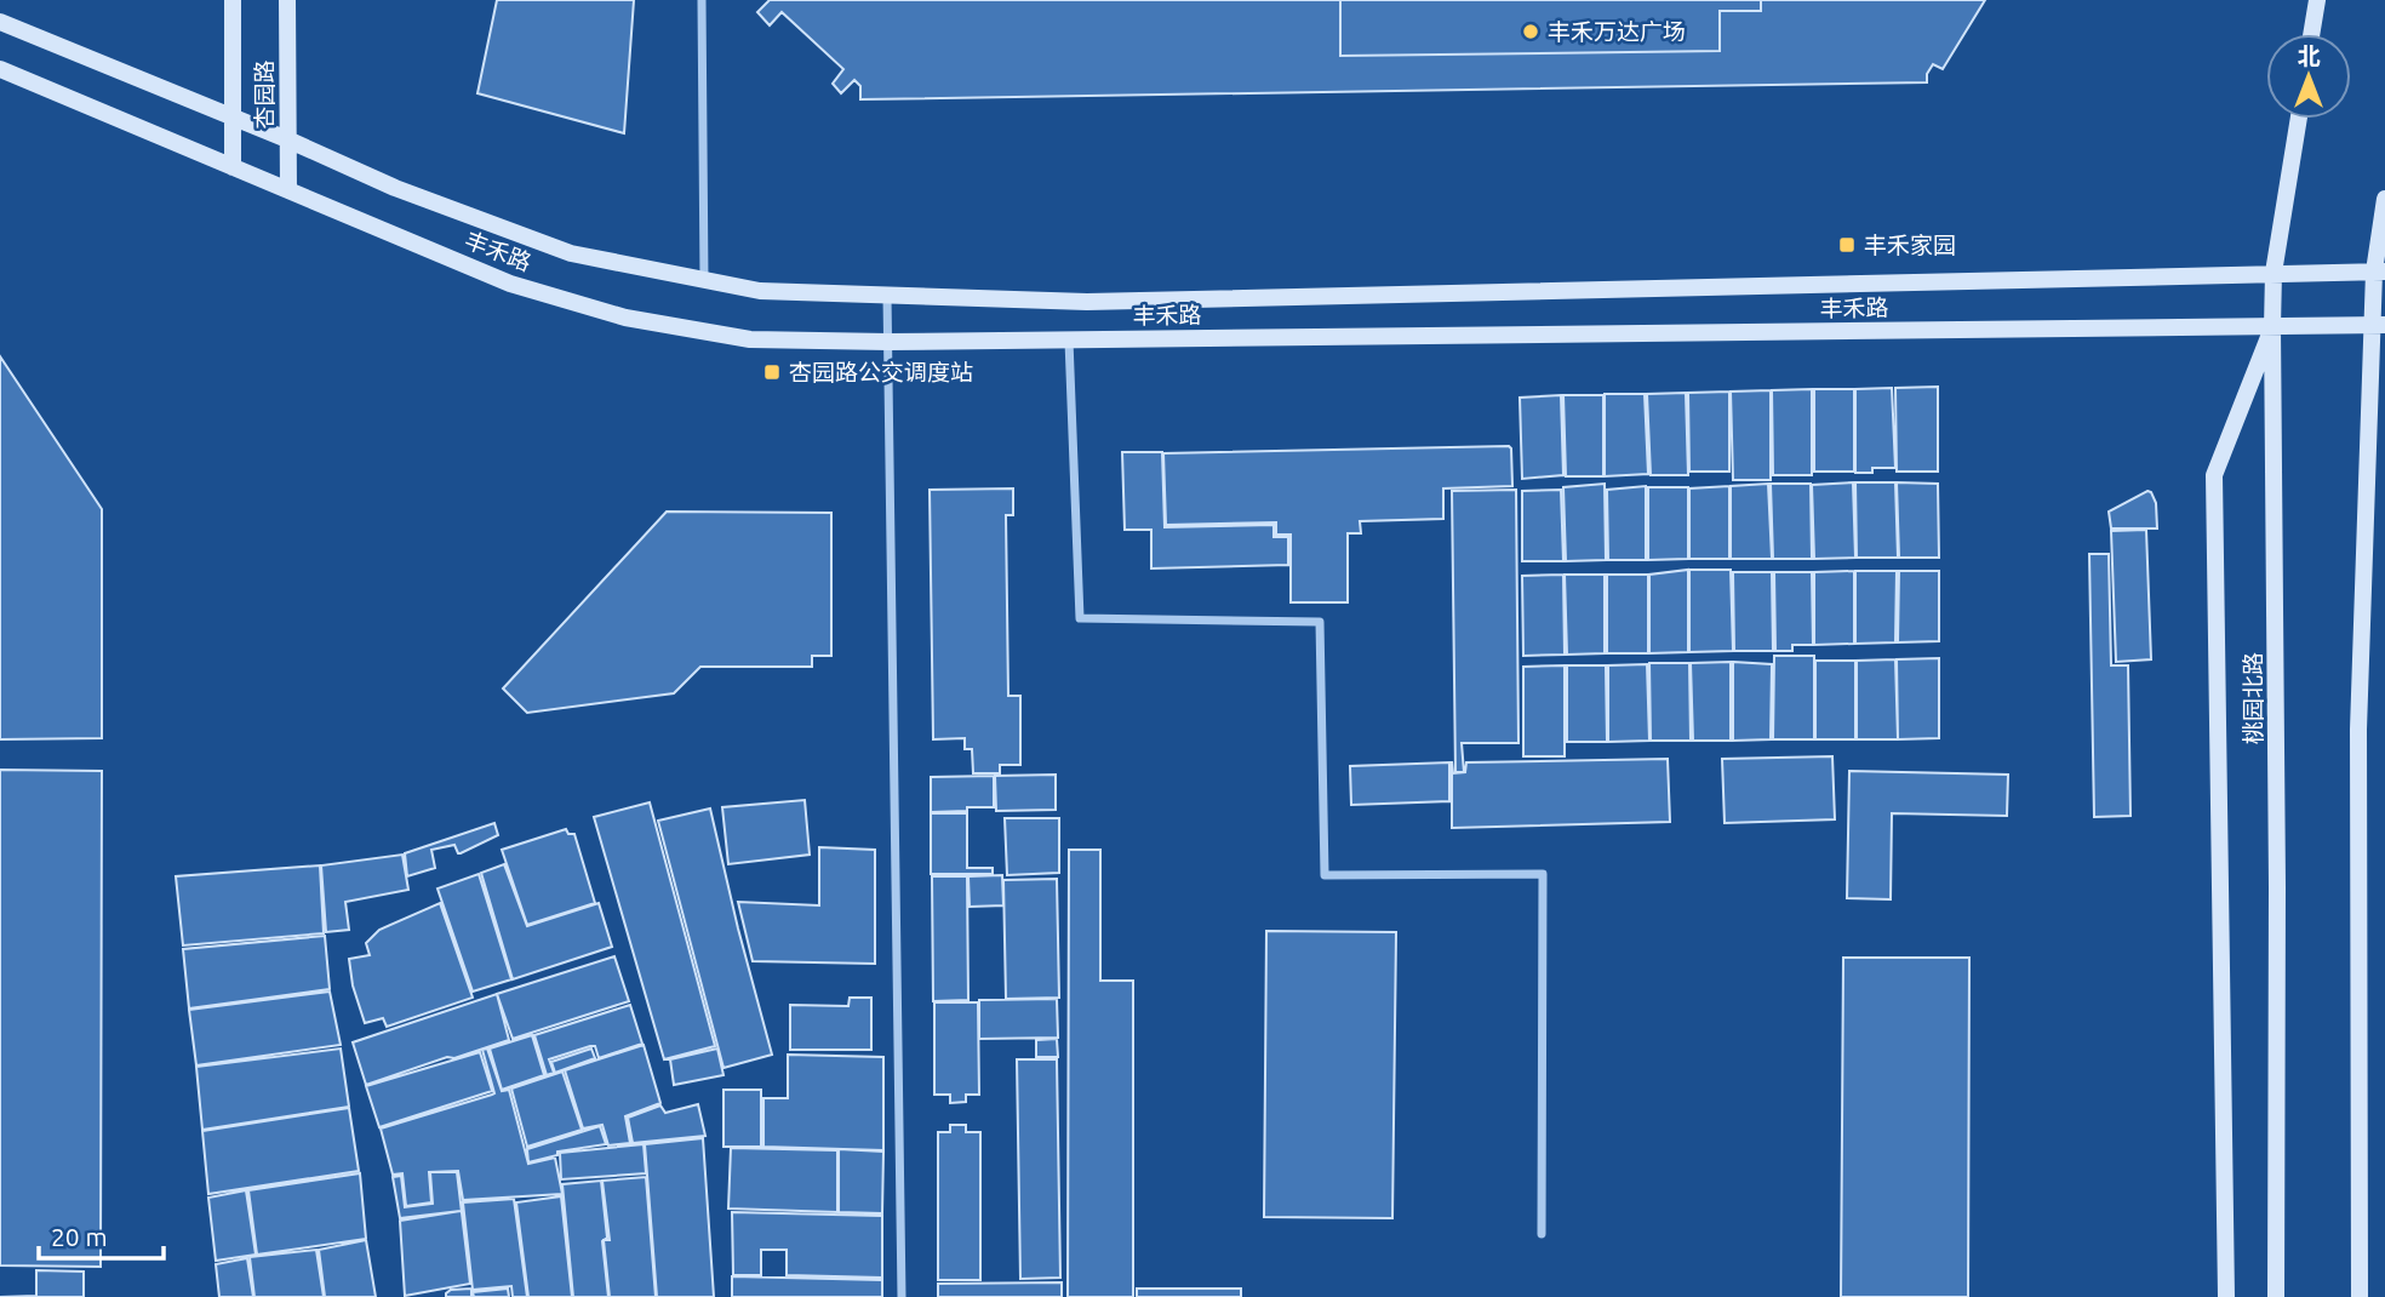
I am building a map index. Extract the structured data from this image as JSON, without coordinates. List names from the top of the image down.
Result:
{
  "streets": {
    "main road": ["杏园路", "丰禾路", "桃园北路"]
  },
  "crossings": [
    ["杏园路", "丰禾路"],
    ["丰禾路", "桃园北路"]
  ],
  "places": {
    "other": ["丰禾万达广场"],
    "transit": ["丰禾家园", "杏园路公交调度站"]
  },
  "scale_bar": "20 m",
  "north": "top"
}
